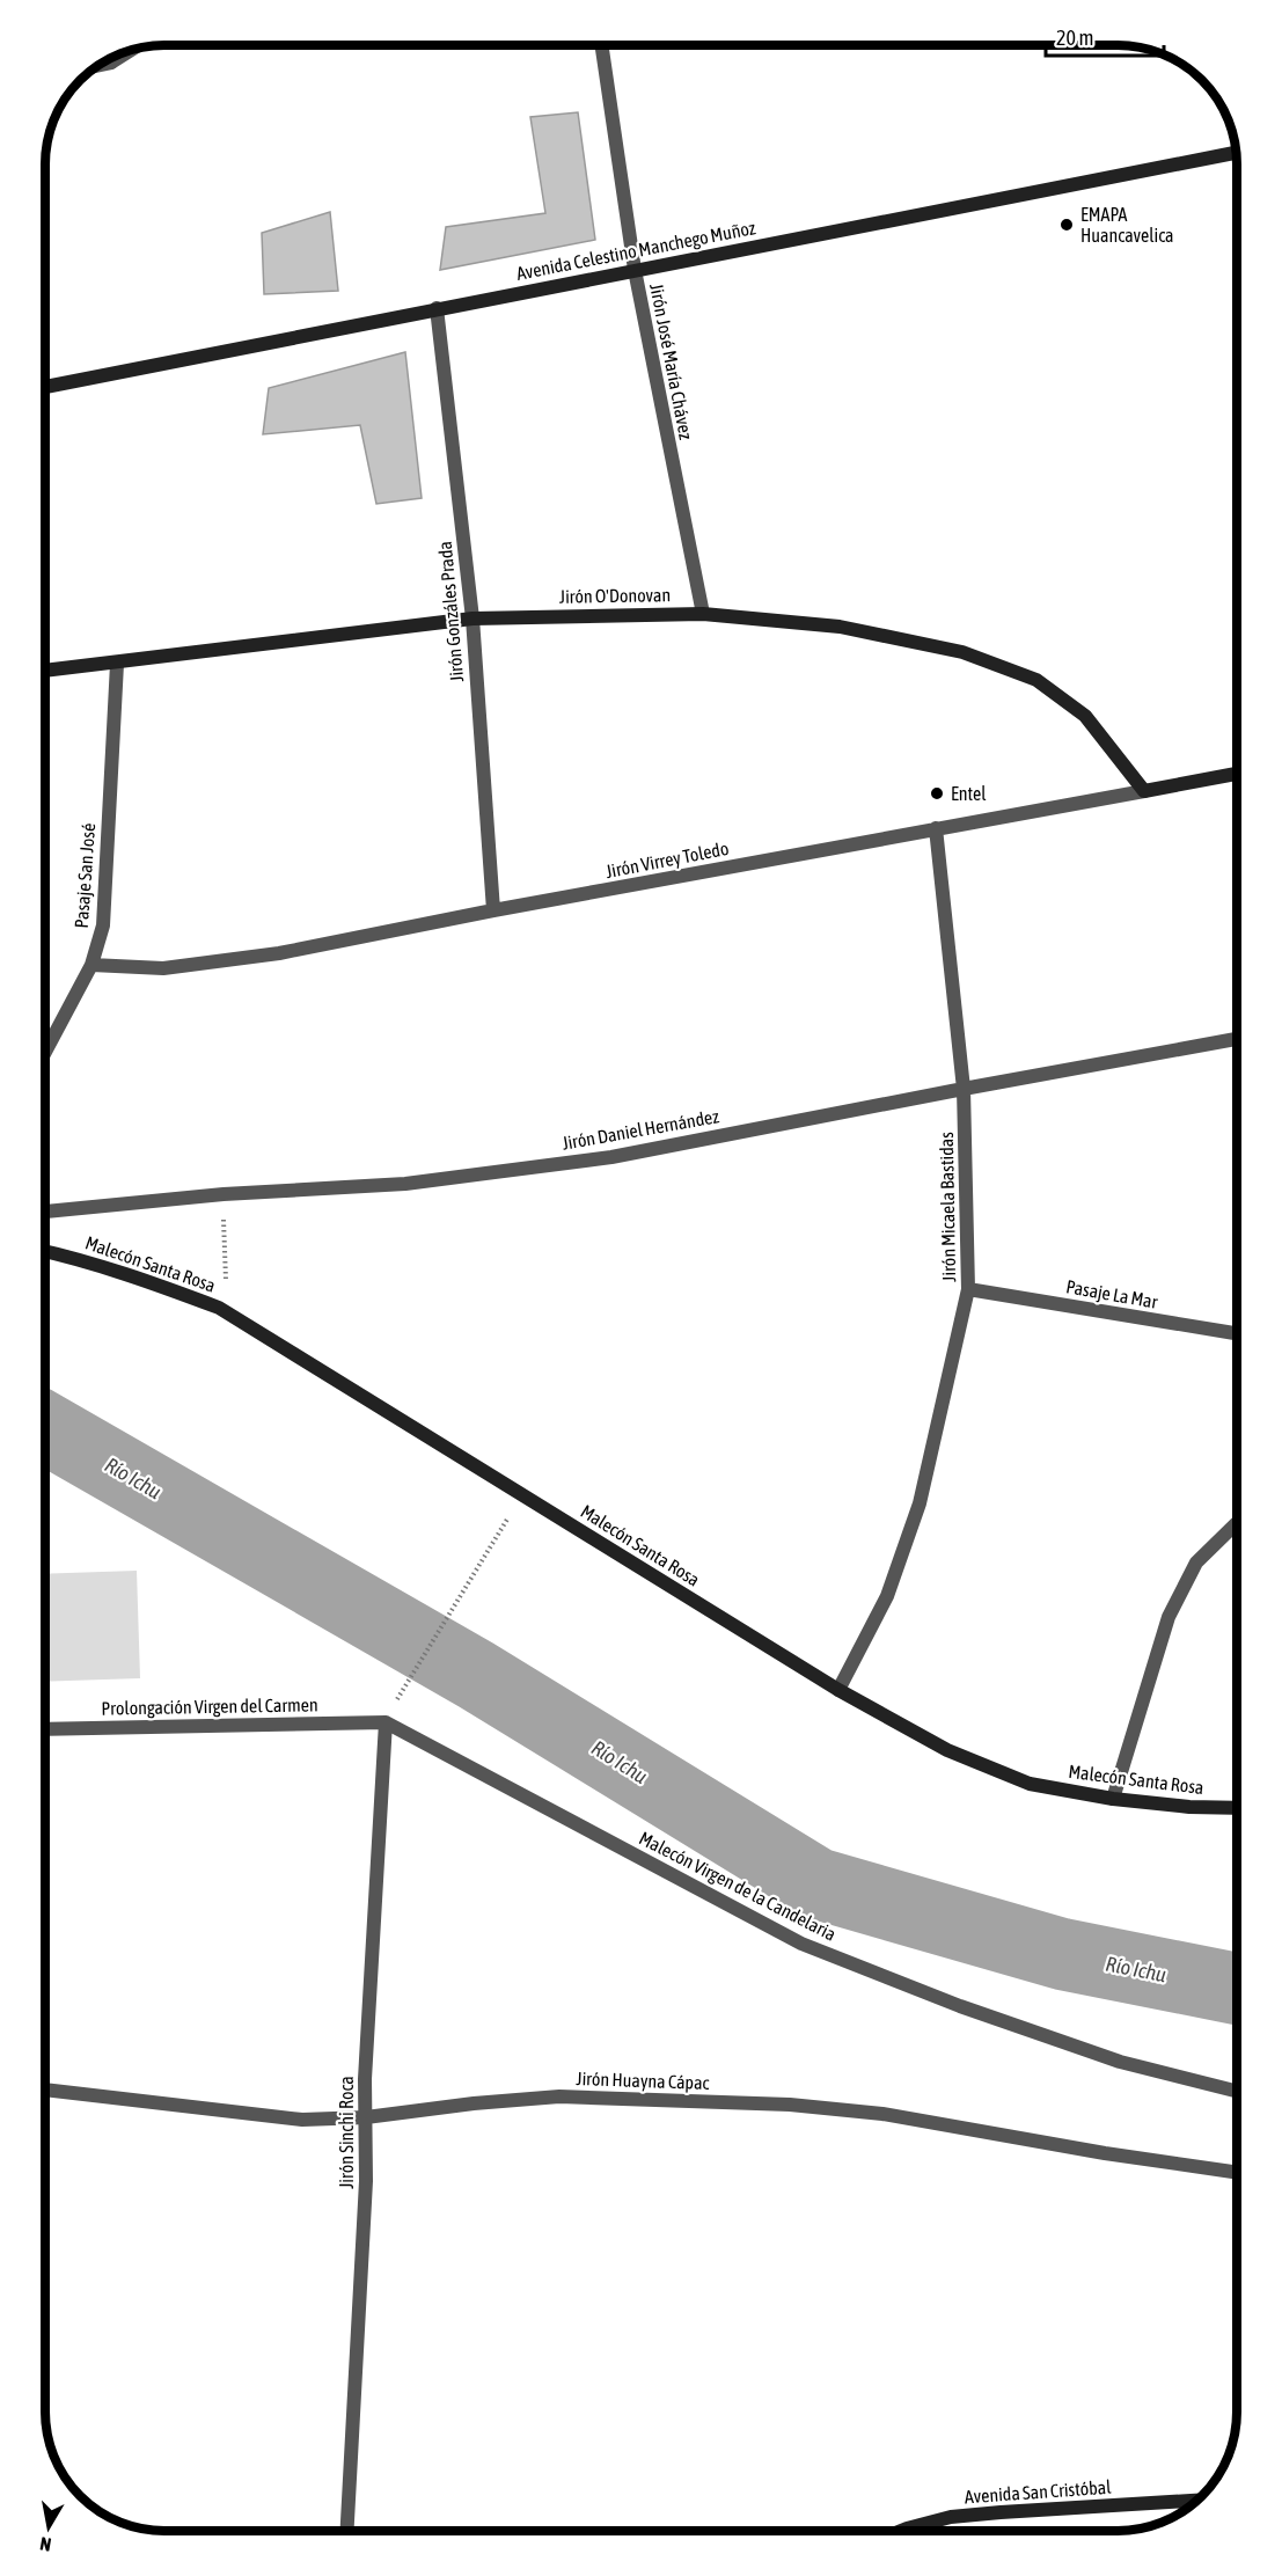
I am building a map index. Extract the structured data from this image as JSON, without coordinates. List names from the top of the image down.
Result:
{
  "streets": {
    "main road": [
      "Avenida Celestino Manchego Muñoz",
      "Jirón O'Donovan",
      "Jirón Virrey Toledo",
      "Malecón Santa Rosa",
      "Avenida San Cristóbal"
    ],
    "street": [
      "Jirón José María Chávez",
      "Jirón Gonzáles Prada",
      "Pasaje San José",
      "Jirón Daniel Hernández",
      "Jirón Micaela Bastidas",
      "Pasaje La Mar",
      "Prolongación Virgen del Carmen",
      "Malecón Virgen de la Candelaria",
      "Jirón Huayna Cápac",
      "Jirón Sinchi Roca"
    ]
  },
  "crossings": [
    ["Avenida Celestino Manchego Muñoz", "Jirón José María Chávez"],
    ["Avenida Celestino Manchego Muñoz", "Jirón Gonzáles Prada"],
    ["Jirón José María Chávez", "Jirón O'Donovan"],
    ["Jirón O'Donovan", "Jirón Gonzáles Prada"],
    ["Jirón O'Donovan", "Jirón Virrey Toledo"],
    ["Jirón O'Donovan", "Pasaje San José"],
    ["Jirón Gonzáles Prada", "Jirón Virrey Toledo"],
    ["Jirón Virrey Toledo", "Pasaje San José"],
    ["Jirón Virrey Toledo", "Jirón Micaela Bastidas"],
    ["Jirón Daniel Hernández", "Jirón Micaela Bastidas"],
    ["Jirón Micaela Bastidas", "Malecón Santa Rosa"],
    ["Jirón Micaela Bastidas", "Pasaje La Mar"],
    ["Prolongación Virgen del Carmen", "Malecón Virgen de la Candelaria"],
    ["Prolongación Virgen del Carmen", "Jirón Sinchi Roca"],
    ["Malecón Virgen de la Candelaria", "Jirón Sinchi Roca"],
    ["Jirón Huayna Cápac", "Jirón Sinchi Roca"]
  ],
  "water": ["Río Ichu"],
  "places": ["EMAPA Huancavelica", "Entel"],
  "scale_bar": "20 m",
  "north": "bottom"
}
